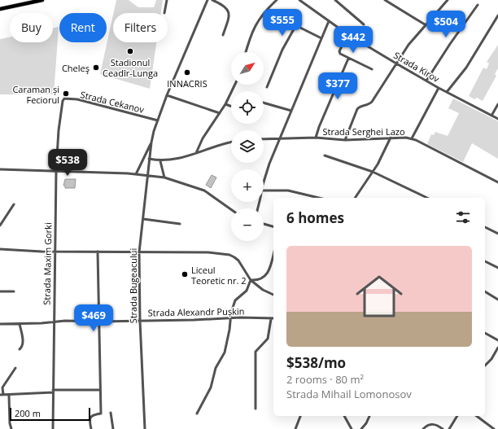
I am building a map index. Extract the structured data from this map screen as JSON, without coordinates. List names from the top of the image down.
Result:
{
  "streets": {
    "street": [
      "Strada Kirov",
      "Strada Cekanov",
      "Strada Serghei Lazo",
      "Strada Maxim Gorki",
      "Strada Bugeacului",
      "Strada Alexandr Pușkin"
    ]
  },
  "crossings": [
    ["Strada Cekanov", "Strada Maxim Gorki"],
    ["Strada Cekanov", "Strada Bugeacului"],
    ["Strada Maxim Gorki", "Strada Alexandr Pușkin"],
    ["Strada Bugeacului", "Strada Alexandr Pușkin"]
  ],
  "places": [
    "Stadionul Ceadîr-Lunga",
    "Cheleş",
    "INNACRIS",
    "Caraman și Feciorul",
    "Liceul Teoretic nr. 2"
  ],
  "scale_bar": "200 m",
  "north": "top right",
  "page": {
    "price": [
      "$555",
      "$504",
      "$442",
      "$377",
      "$538",
      "$469"
    ],
    "chip": ["Buy", "Rent", "Filters"],
    "map_buttons": ["+", "−"],
    "heading": "6 homes",
    "list": [
      {
        "name": "$538/mo",
        "note": "2 rooms · 80 m² · Strada Mihail Lomonosov"
      }
    ],
    "scale": "200 m"
  }
}
